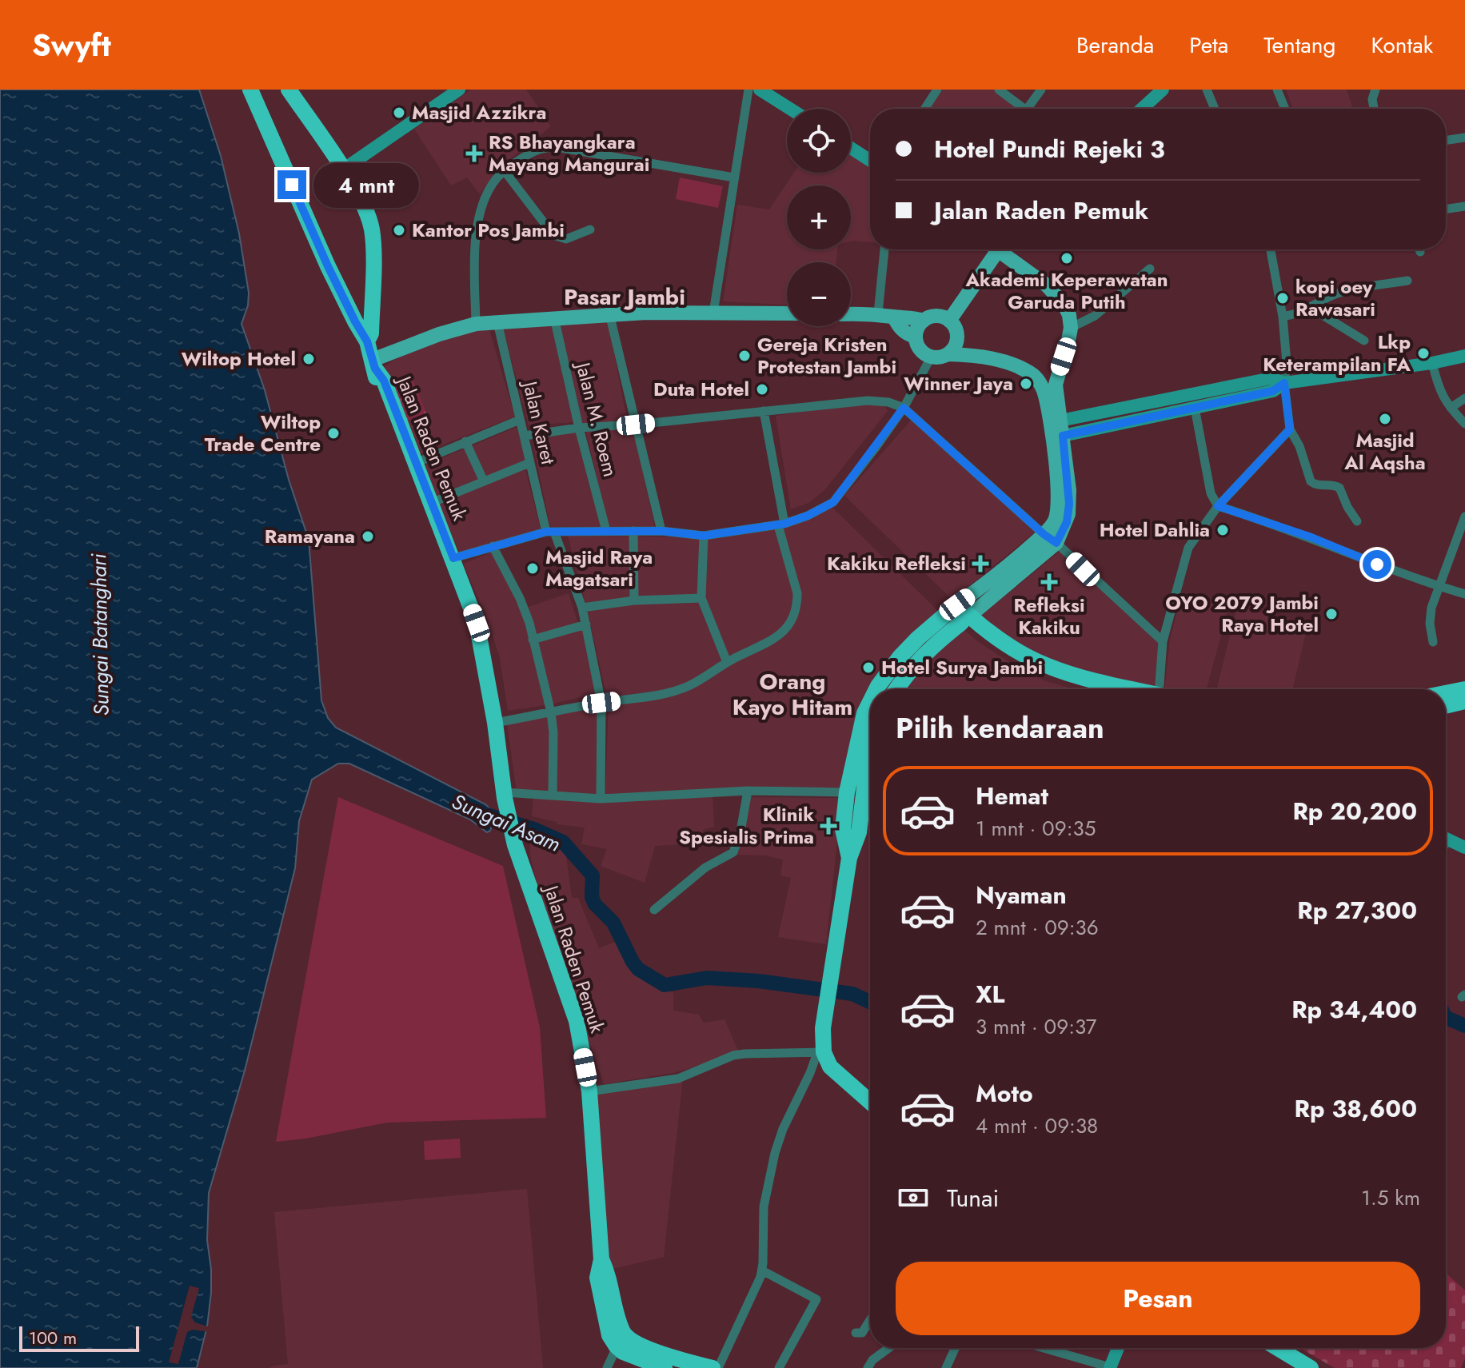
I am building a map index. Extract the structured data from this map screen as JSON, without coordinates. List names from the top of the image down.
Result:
{
  "streets": {
    "highway": ["Jalan Raden Pemuk"],
    "street": ["Jalan M. Roem", "Jalan Karet"]
  },
  "districts": ["Pasar Jambi", "Orang Kayo Hitam"],
  "water": ["Sungai Batanghari", "Sungai Asam"],
  "places": {
    "other": [
      "Masjid Azzikra",
      "Kantor Pos Jambi",
      "Akademi Keperawatan Garuda Putih",
      "kopi oey Rawasari",
      "Lkp Keterampilan FA",
      "Gereja Kristen Protestan Jambi",
      "Wiltop Hotel",
      "Winner Jaya",
      "Duta Hotel",
      "Masjid Al Aqsha",
      "Wiltop Trade Centre",
      "Hotel Dahlia",
      "Ramayana",
      "Masjid Raya Magatsari",
      "OYO 2079 Jambi Raya Hotel",
      "Hotel Surya Jambi"
    ],
    "health": [
      "RS Bhayangkara Mayang Mangurai",
      "Kakiku Refleksi",
      "Refleksi Kakiku",
      "Klinik Spesialis Prima"
    ]
  },
  "scale_bar": "100 m",
  "page": {
    "header": "Swyft",
    "nav": [
      "Beranda",
      "Peta",
      "Tentang",
      "Kontak"
    ],
    "map_buttons": ["+", "−"],
    "banner": ["Hotel Pundi Rejeki 3", "Jalan Raden Pemuk"],
    "bubble": "4 mnt",
    "heading": "Pilih kendaraan",
    "list": [
      {
        "name": "Hemat",
        "note": "1 mnt · 09:35",
        "value": "Rp 20,200"
      },
      {
        "name": "Nyaman",
        "note": "2 mnt · 09:36",
        "value": "Rp 27,300"
      },
      {
        "name": "XL",
        "note": "3 mnt · 09:37",
        "value": "Rp 34,400"
      },
      {
        "name": "Moto",
        "note": "4 mnt · 09:38",
        "value": "Rp 38,600"
      }
    ],
    "pay": ["Tunai", "1.5 km"],
    "buttons": "Pesan",
    "scale": "100 m"
  }
}
